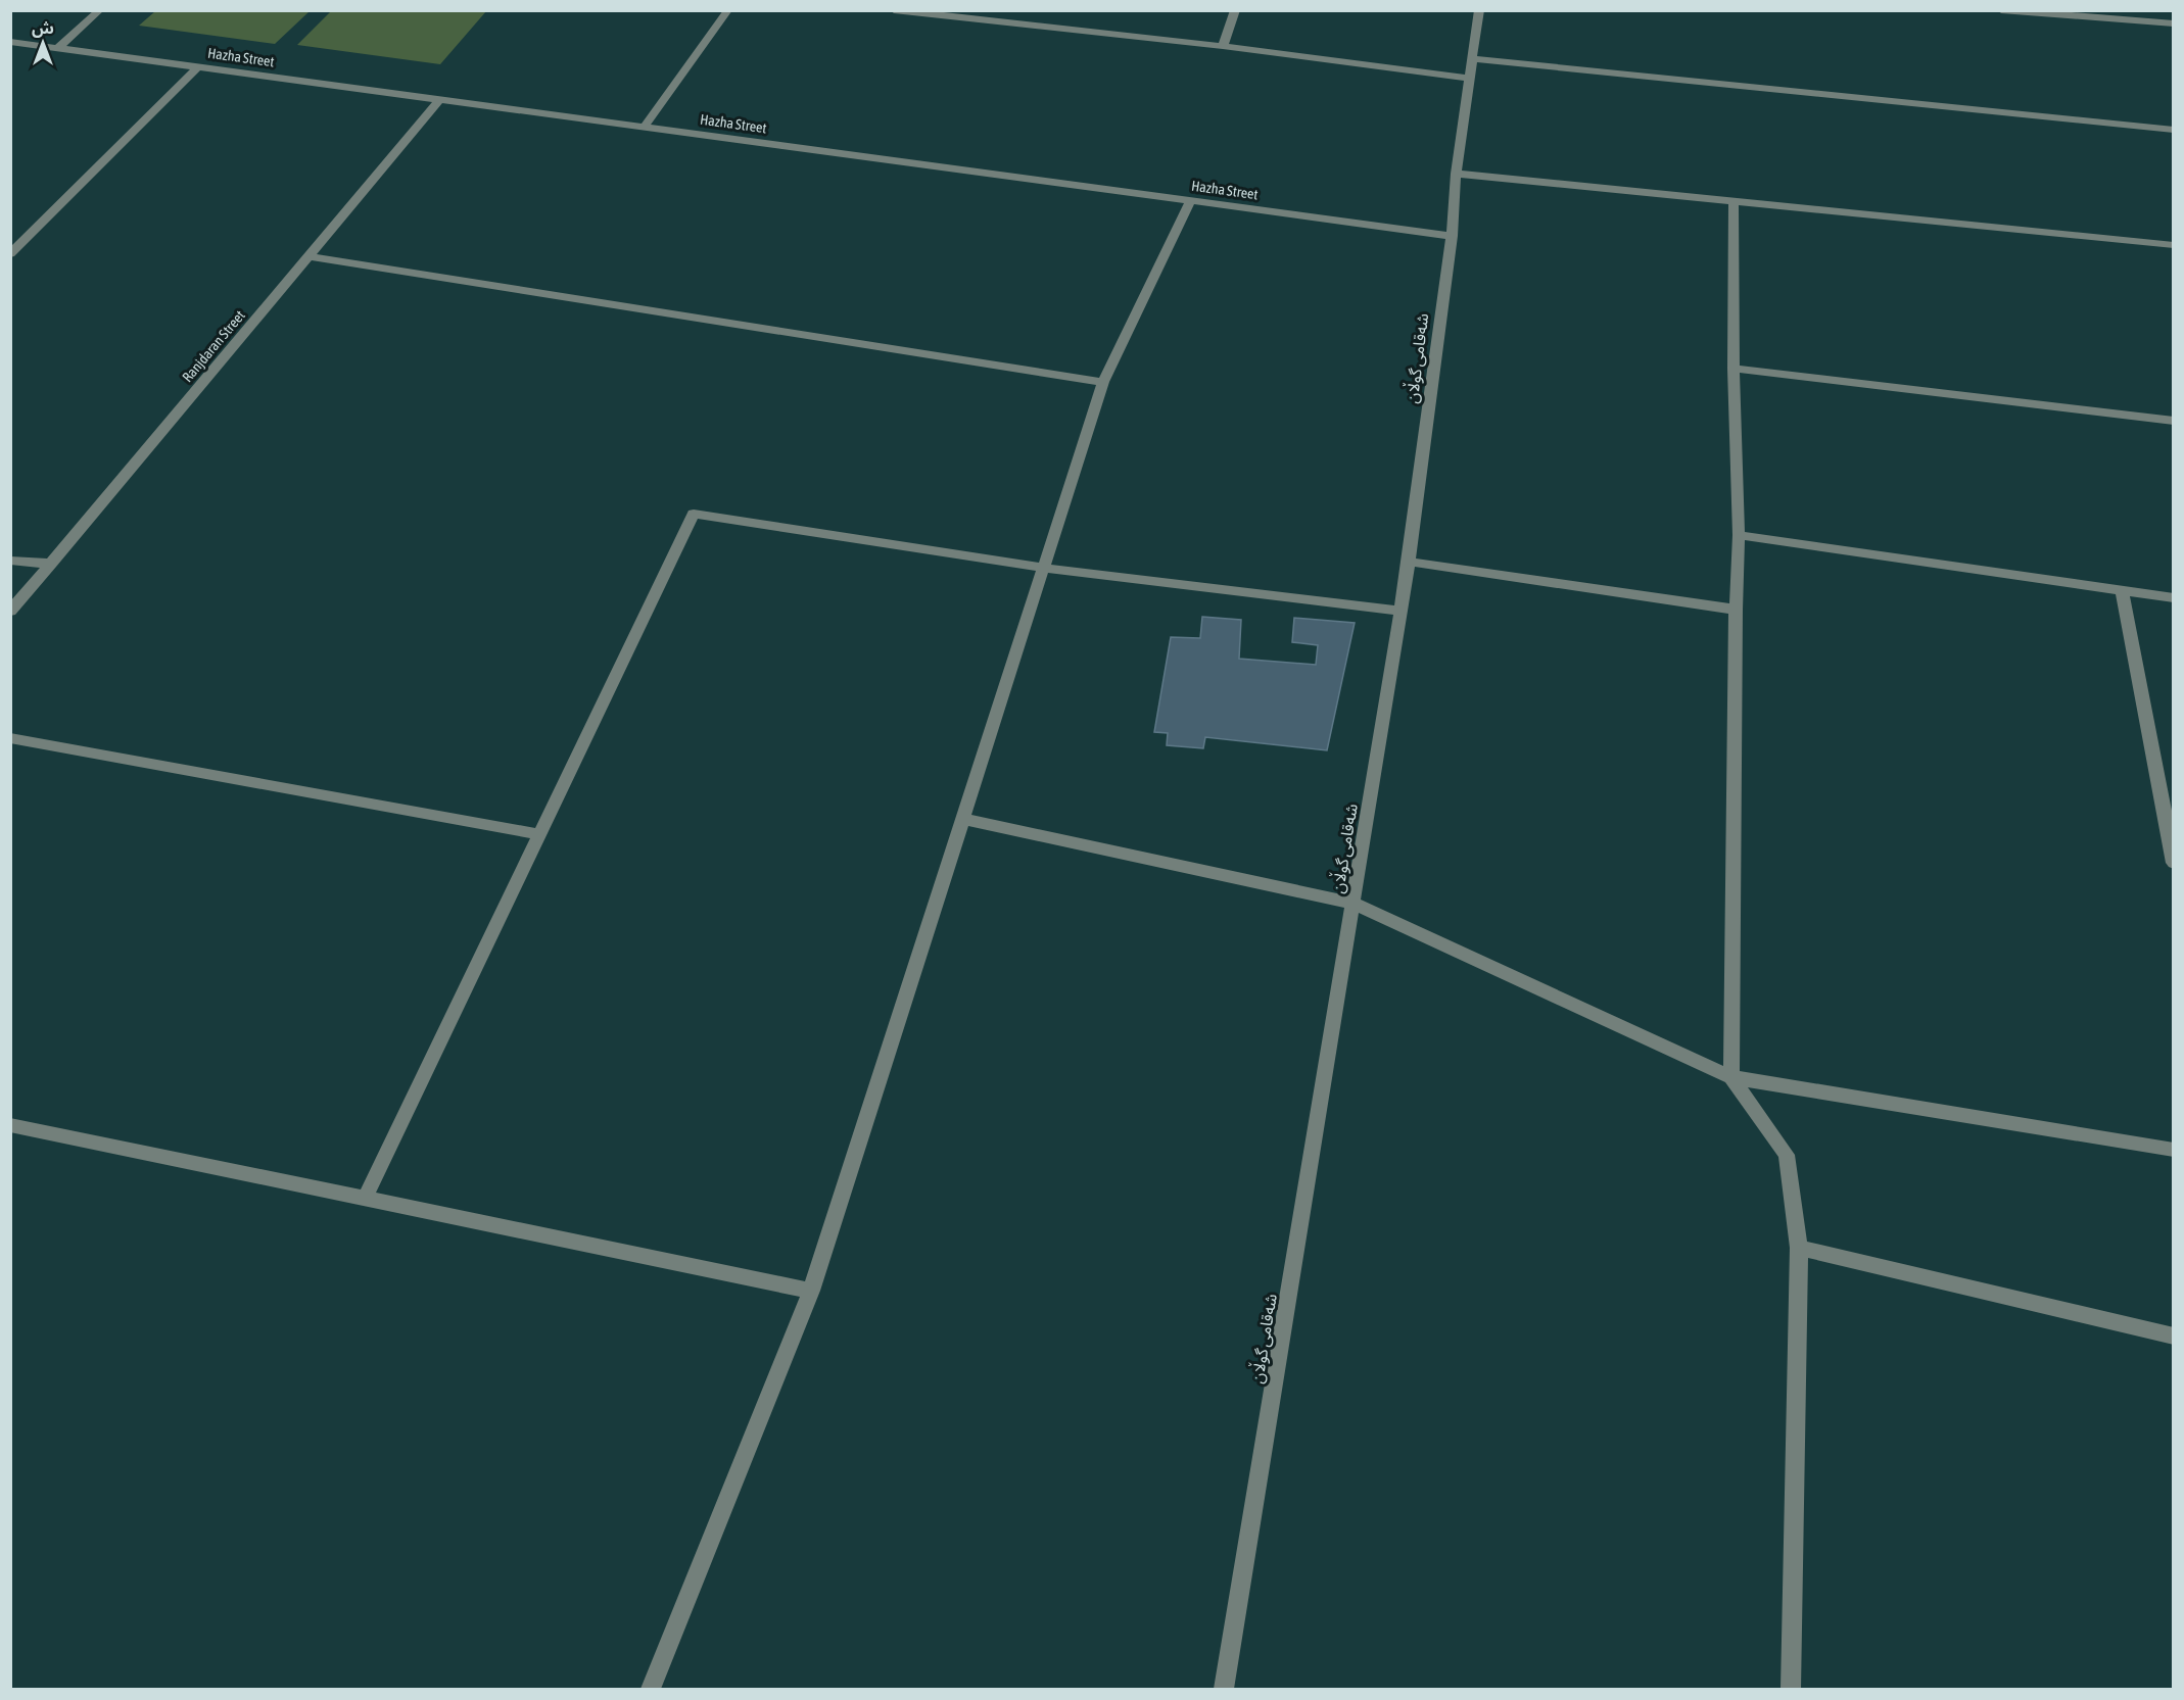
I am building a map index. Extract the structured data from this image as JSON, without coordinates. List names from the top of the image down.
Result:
{
  "streets": {
    "street": ["Hazha Street", "Ranjdaran Street", "شەقامی گوڵان"]
  },
  "crossings": [
    ["Hazha Street", "Ranjdaran Street"],
    ["Hazha Street", "شەقامی گوڵان"]
  ],
  "north": "top"
}
